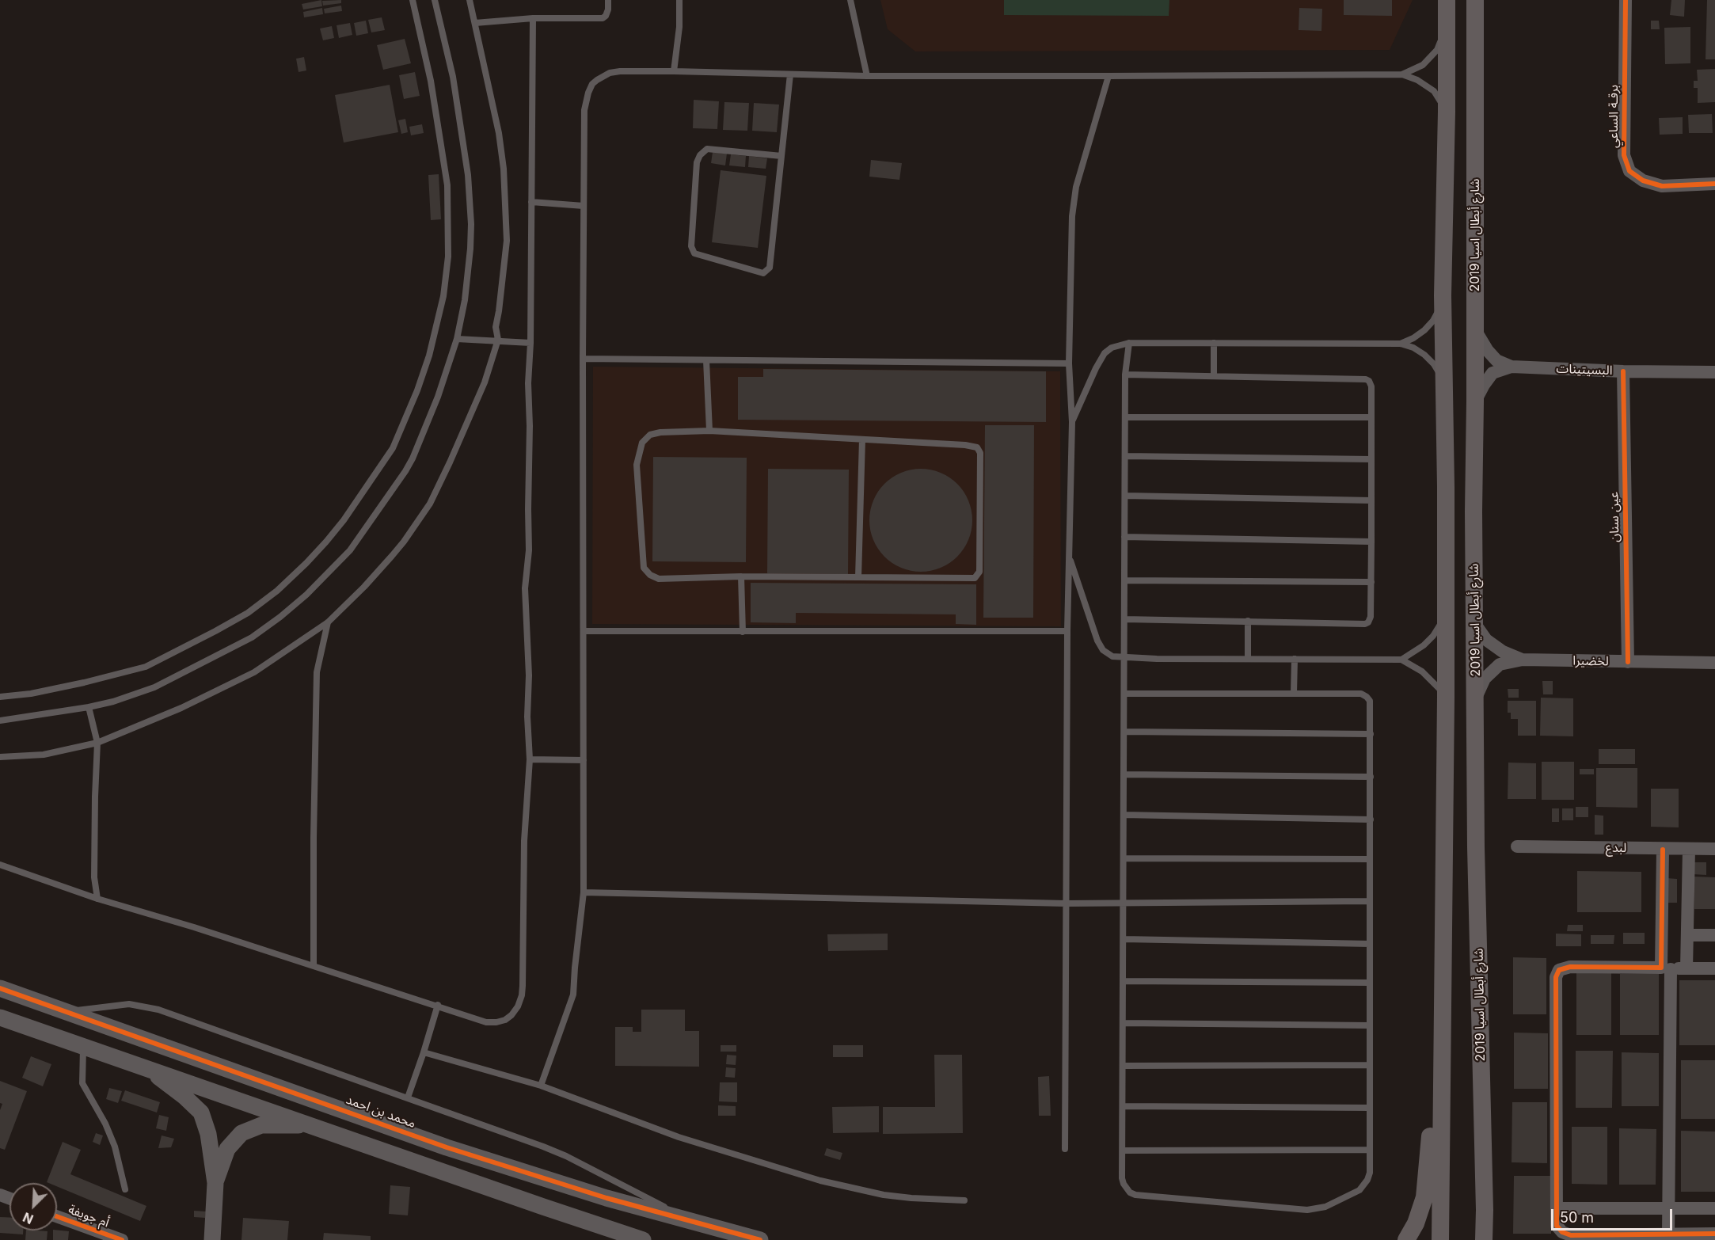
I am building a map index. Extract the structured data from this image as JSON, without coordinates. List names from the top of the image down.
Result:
{
  "streets": {
    "main road": ["شارع أبطال اسيا 2019"],
    "street": [
      "برقـة الساعي",
      "البسيتينات",
      "عين سنان",
      "لخضيرا",
      "لبدع",
      "محمد بن احمد",
      "أم جويفة"
    ]
  },
  "crossings": [
    ["شارع أبطال اسيا 2019", "البسيتينات"],
    ["شارع أبطال اسيا 2019", "لخضيرا"],
    ["البسيتينات", "عين سنان"],
    ["عين سنان", "لخضيرا"]
  ],
  "scale_bar": "50 m",
  "north": "bottom left"
}
